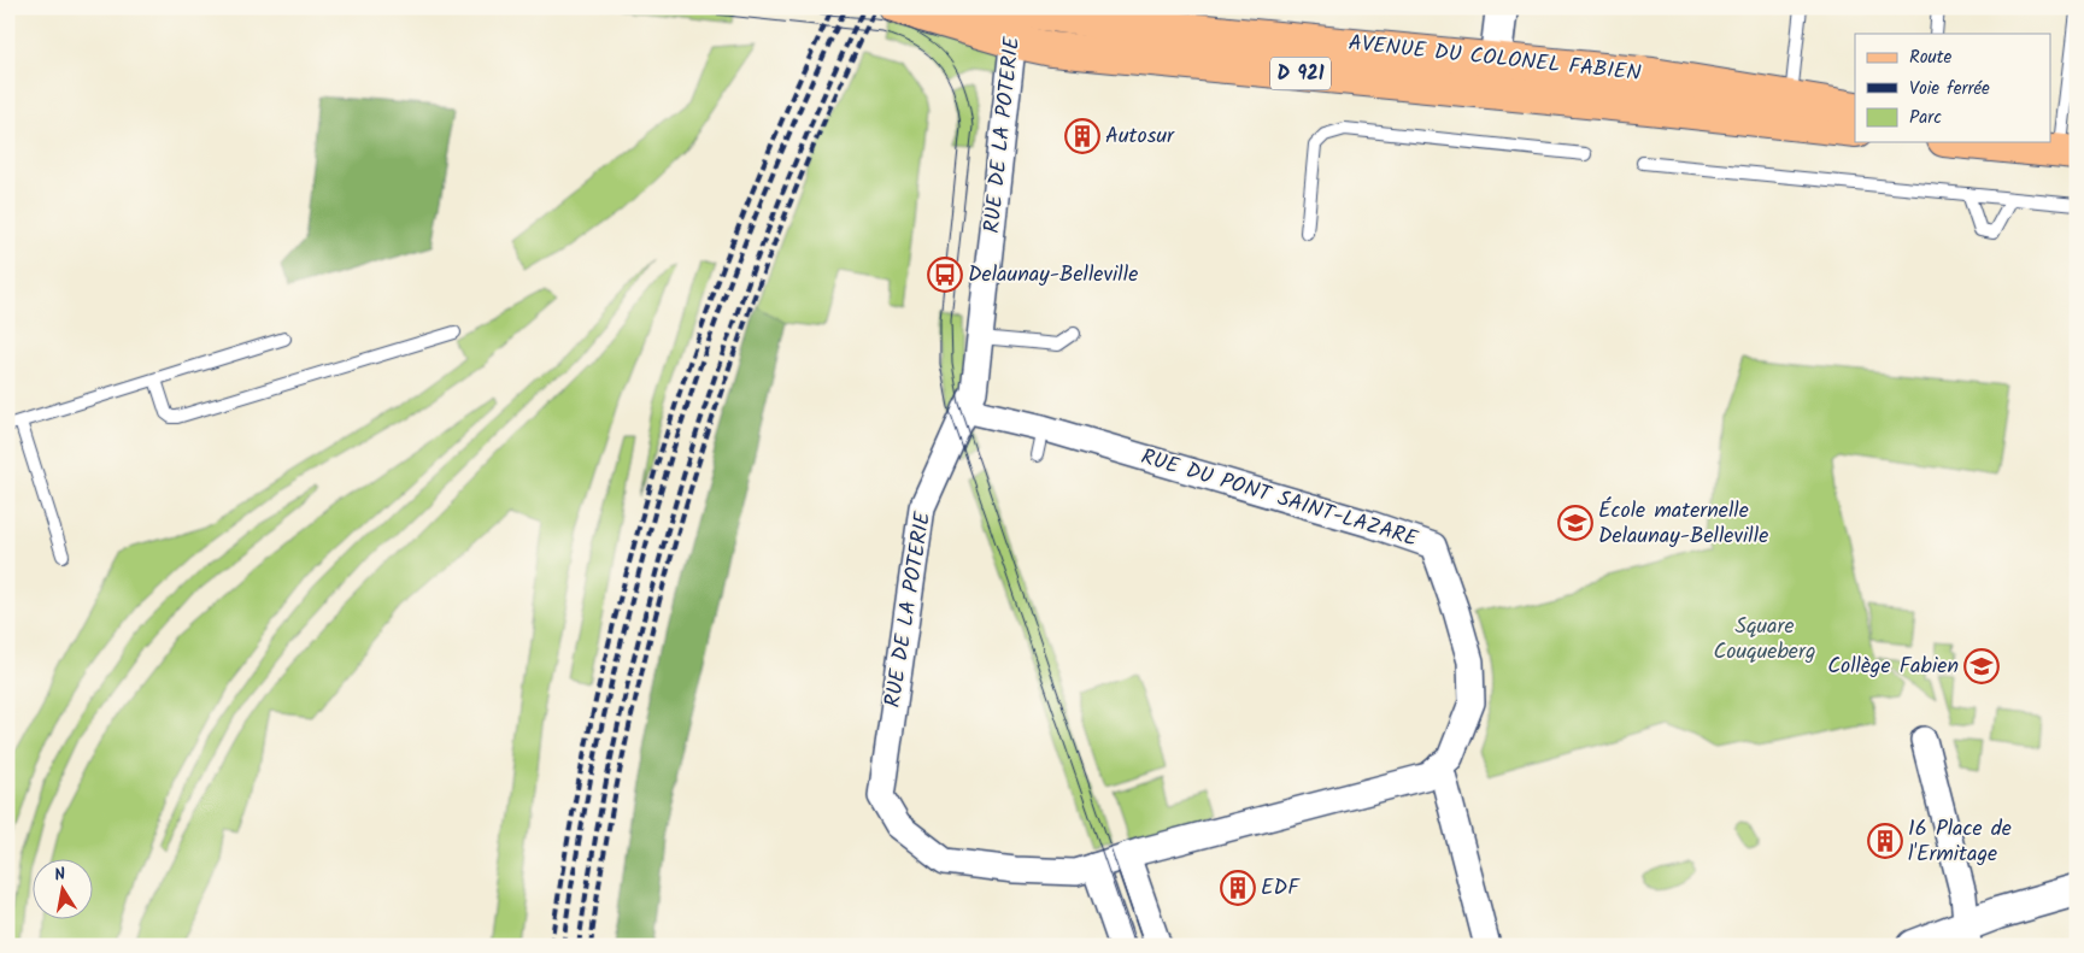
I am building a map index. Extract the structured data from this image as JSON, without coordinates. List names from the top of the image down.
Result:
{
  "streets": {
    "main road": ["AVENUE DU COLONEL FABIEN", "D 921"],
    "street": ["RUE DE LA POTERIE", "RUE DU PONT SAINT-LAZARE"]
  },
  "crossings": [
    ["AVENUE DU COLONEL FABIEN", "D 921"],
    ["AVENUE DU COLONEL FABIEN", "RUE DE LA POTERIE"],
    ["D 921", "RUE DE LA POTERIE"],
    ["RUE DE LA POTERIE", "RUE DU PONT SAINT-LAZARE"]
  ],
  "parks": ["Square Couqueberg"],
  "places": {
    "building": ["Autosur", "16 Place de l'Ermitage", "EDF"],
    "bus stop": ["Delaunay-Belleville"],
    "school or university": ["École maternelle Delaunay-Belleville", "Collège Fabien"]
  },
  "legend": ["Route", "Voie ferrée", "Parc"],
  "north": "top"
}
